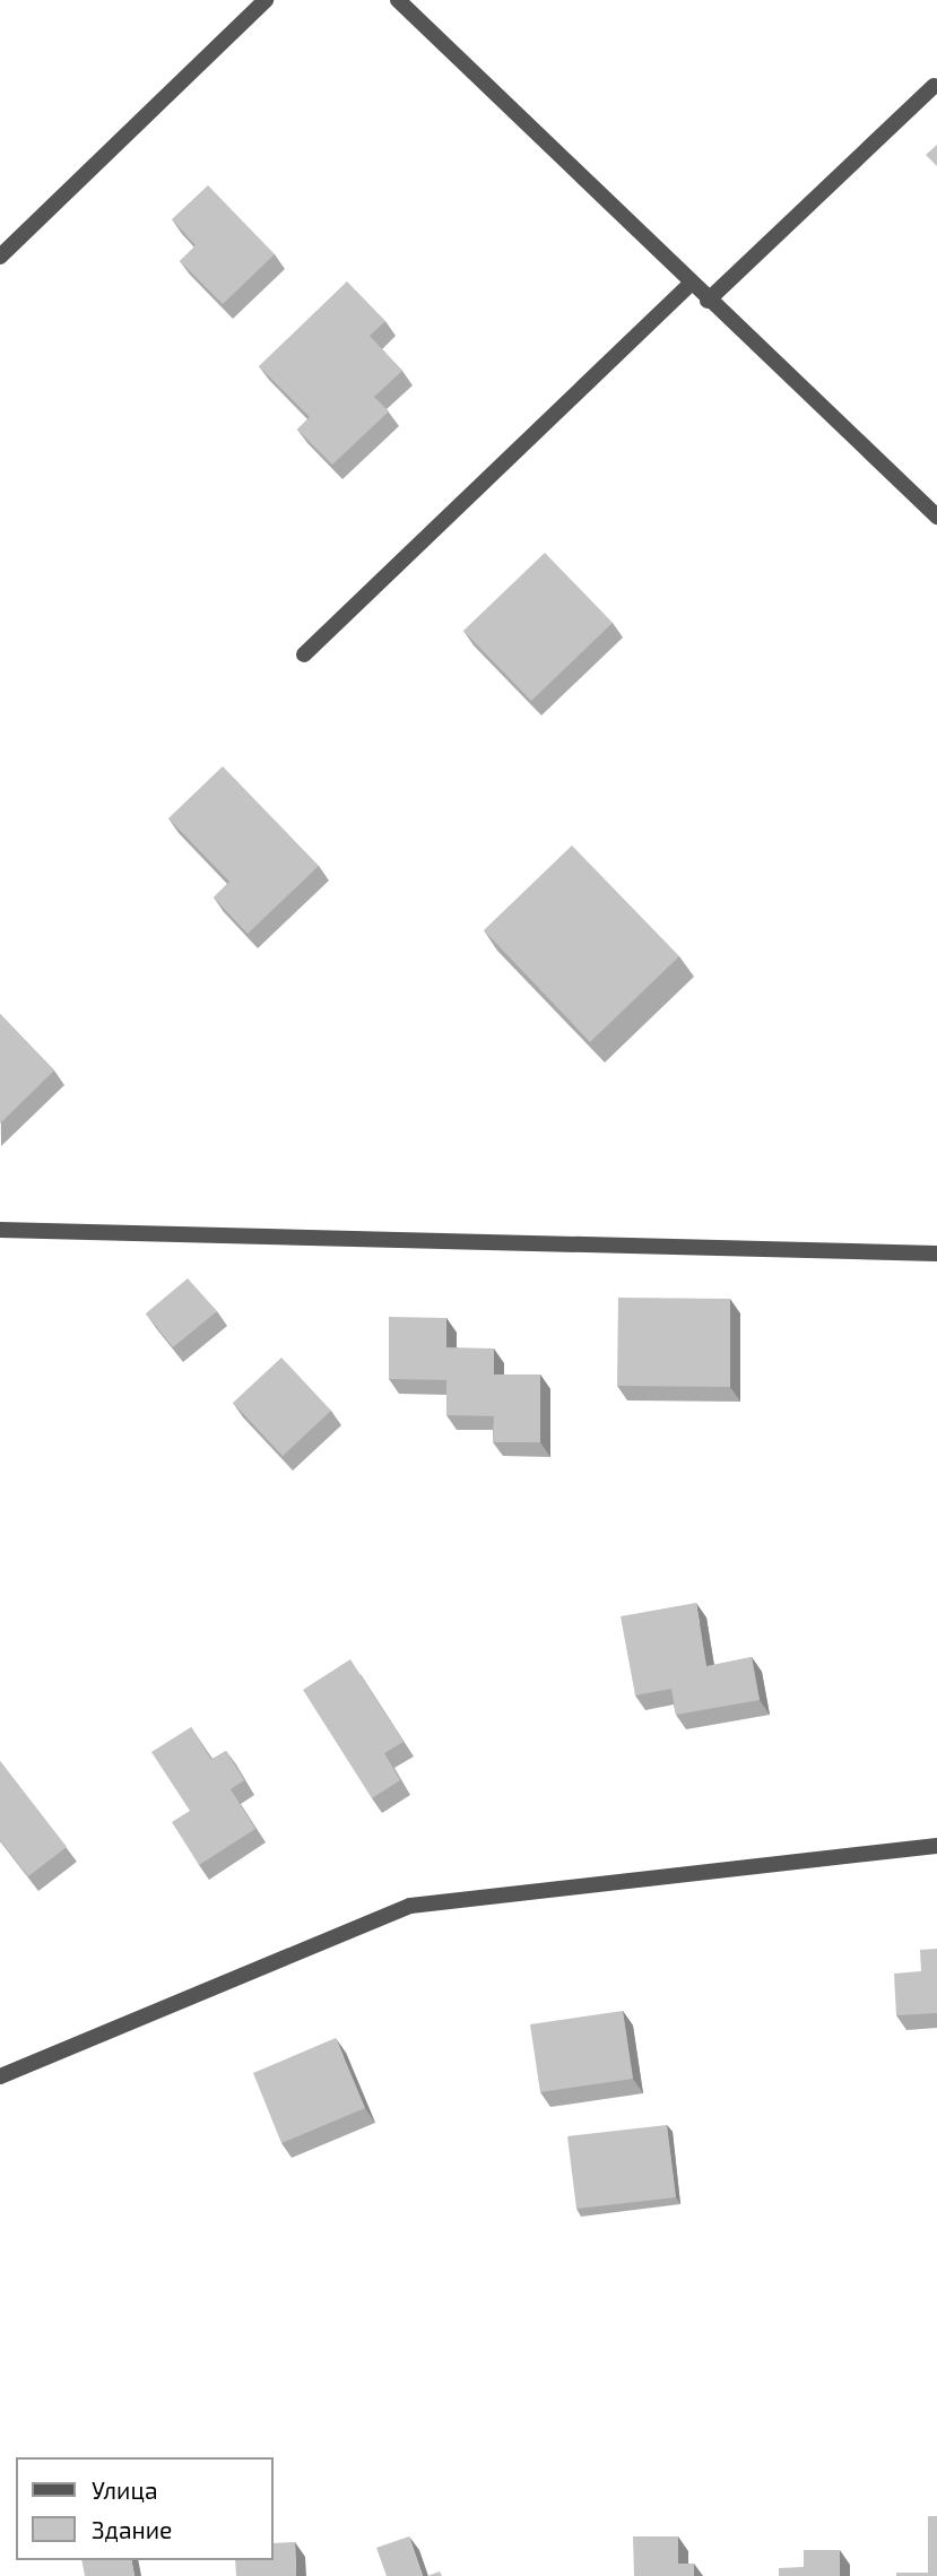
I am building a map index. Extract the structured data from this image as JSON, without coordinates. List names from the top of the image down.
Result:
{
  "legend": ["Улица", "Здание"]
}
